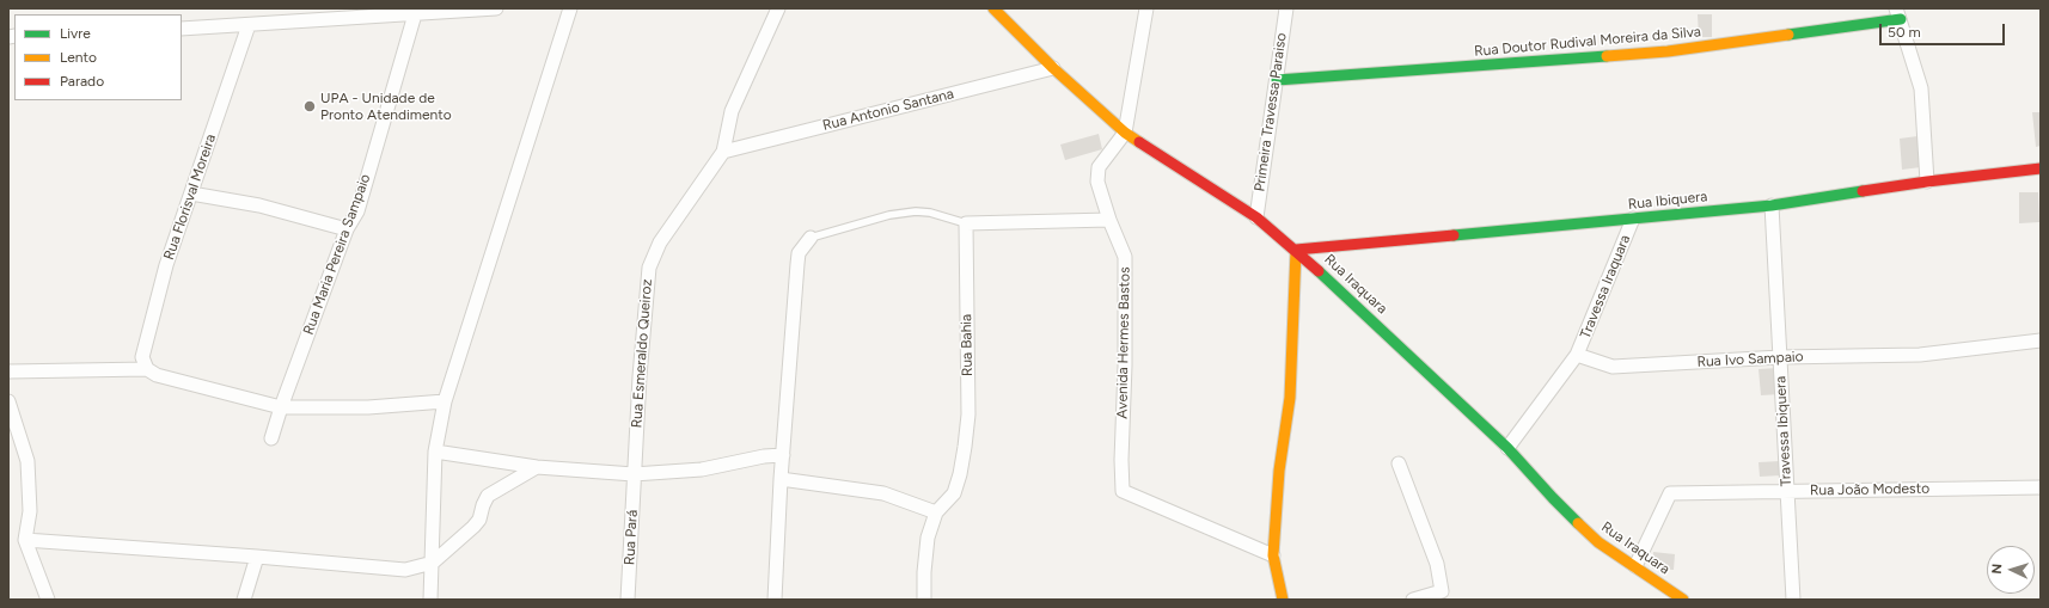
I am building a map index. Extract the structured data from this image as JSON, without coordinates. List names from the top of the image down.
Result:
{
  "streets": {
    "street": [
      "Rua Doutor Rudival Moreira da Silva",
      "Rua Antonio Santana",
      "Primeira Travessa Paraiso",
      "Rua Florisval Moreira",
      "Rua Ibiquera",
      "Rua Maria Pereira Sampaio",
      "Rua Iraquara",
      "Travessa Iraquara",
      "Avenida Hermes Bastos",
      "Rua Bahia",
      "Rua Esmeraldo Queiroz",
      "Rua Ivo Sampaio",
      "Travessa Ibiquera",
      "Rua João Modesto",
      "Rua Pará"
    ]
  },
  "crossings": [
    ["Rua Doutor Rudival Moreira da Silva", "Primeira Travessa Paraiso"],
    ["Rua Antonio Santana", "Rua Iraquara"],
    ["Rua Antonio Santana", "Rua Esmeraldo Queiroz"],
    ["Primeira Travessa Paraiso", "Rua Iraquara"],
    ["Rua Ibiquera", "Rua Iraquara"],
    ["Rua Ibiquera", "Travessa Iraquara"],
    ["Rua Ibiquera", "Travessa Ibiquera"],
    ["Rua Iraquara", "Avenida Hermes Bastos"],
    ["Rua Iraquara", "Rua João Modesto"],
    ["Travessa Iraquara", "Rua Ivo Sampaio"],
    ["Rua Esmeraldo Queiroz", "Rua Pará"],
    ["Rua Ivo Sampaio", "Travessa Ibiquera"],
    ["Travessa Ibiquera", "Rua João Modesto"]
  ],
  "places": ["UPA - Unidade de Pronto Atendimento"],
  "legend": ["Livre", "Lento", "Parado"],
  "scale_bar": "50 m",
  "north": "left"
}
